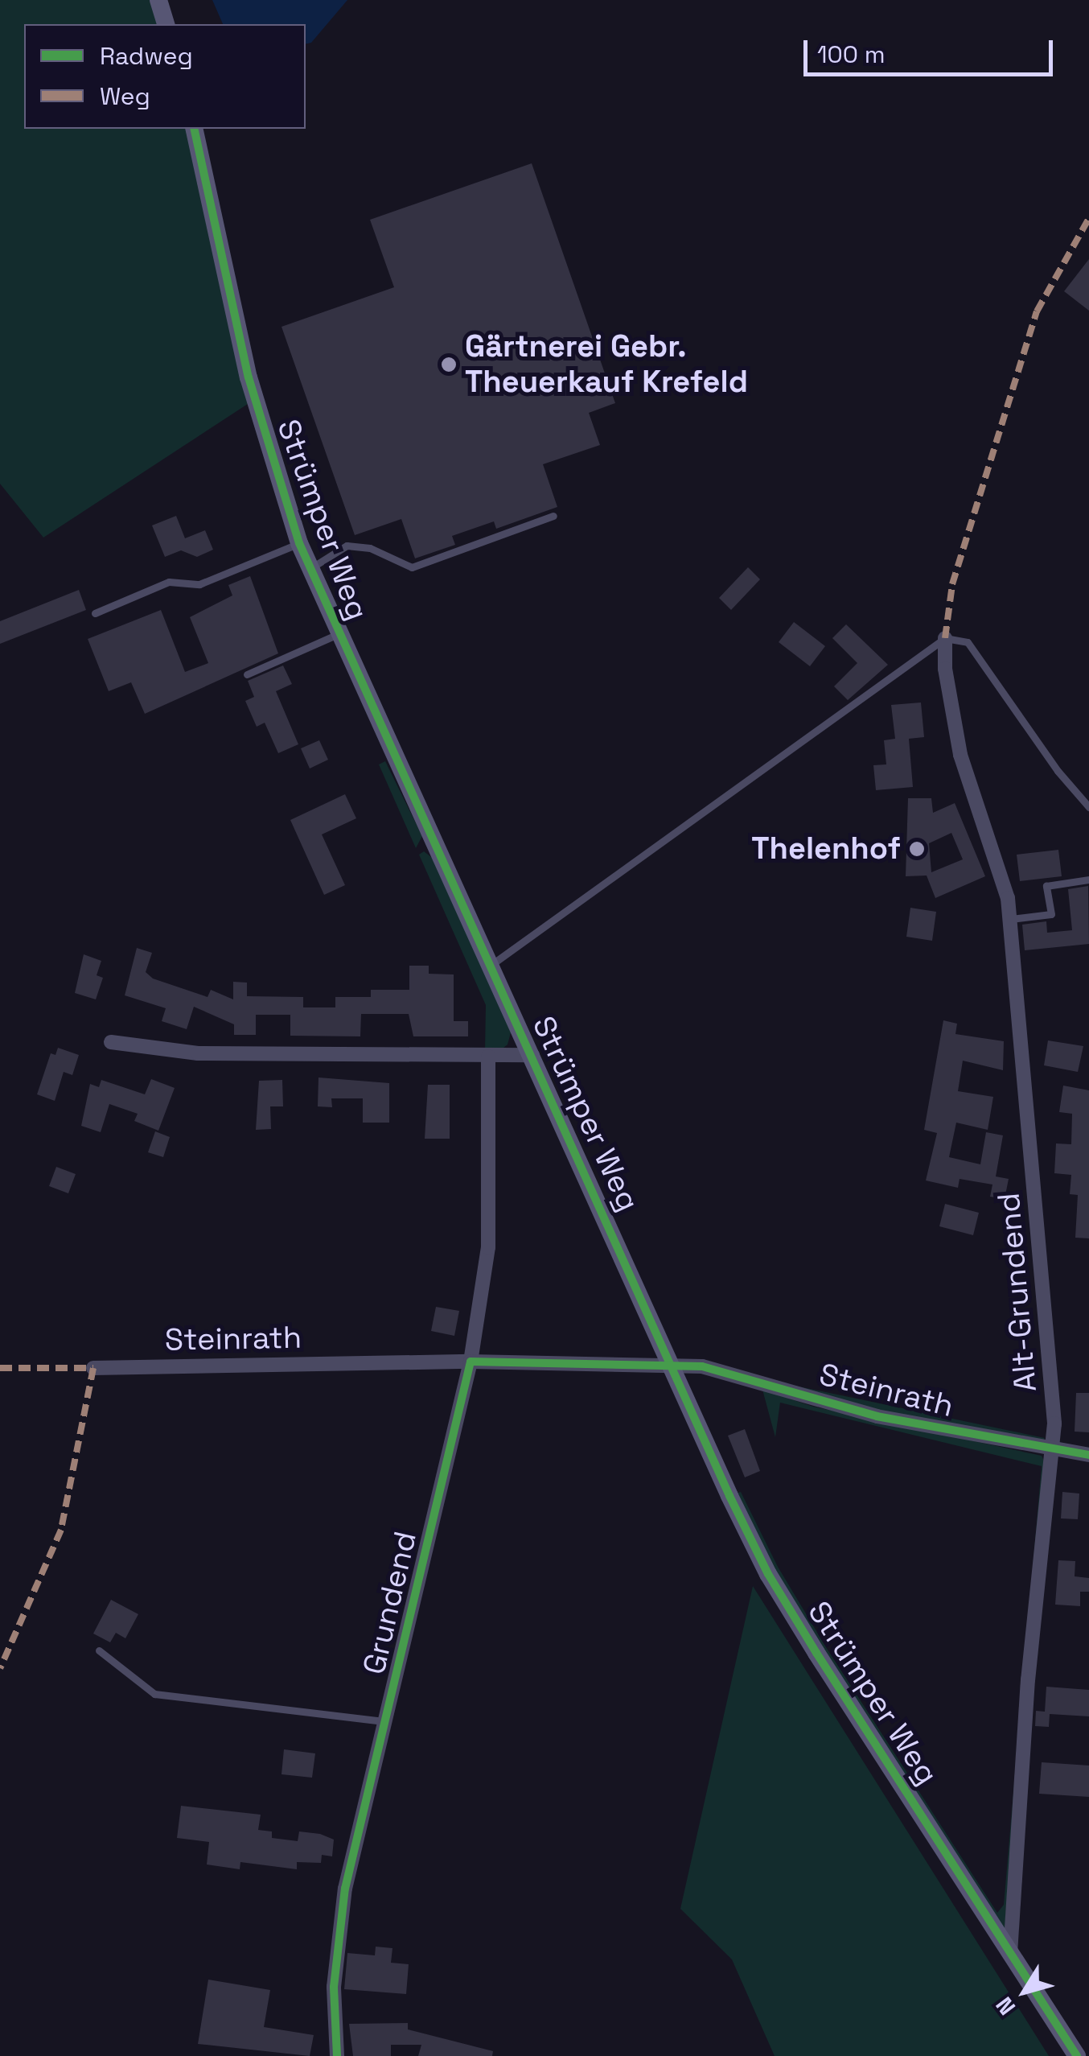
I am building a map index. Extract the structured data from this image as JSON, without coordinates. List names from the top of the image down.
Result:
{
  "streets": {
    "street": [
      "Strümper Weg",
      "Alt-Grundend",
      "Steinrath",
      "Grundend"
    ]
  },
  "crossings": [
    ["Strümper Weg", "Alt-Grundend"],
    ["Strümper Weg", "Steinrath"],
    ["Strümper Weg", "Grundend"],
    ["Alt-Grundend", "Steinrath"],
    ["Steinrath", "Grundend"]
  ],
  "places": ["Gärtnerei Gebr. Theuerkauf Krefeld", "Thelenhof"],
  "legend": ["Radweg", "Weg"],
  "scale_bar": "100 m",
  "north": "bottom left"
}
